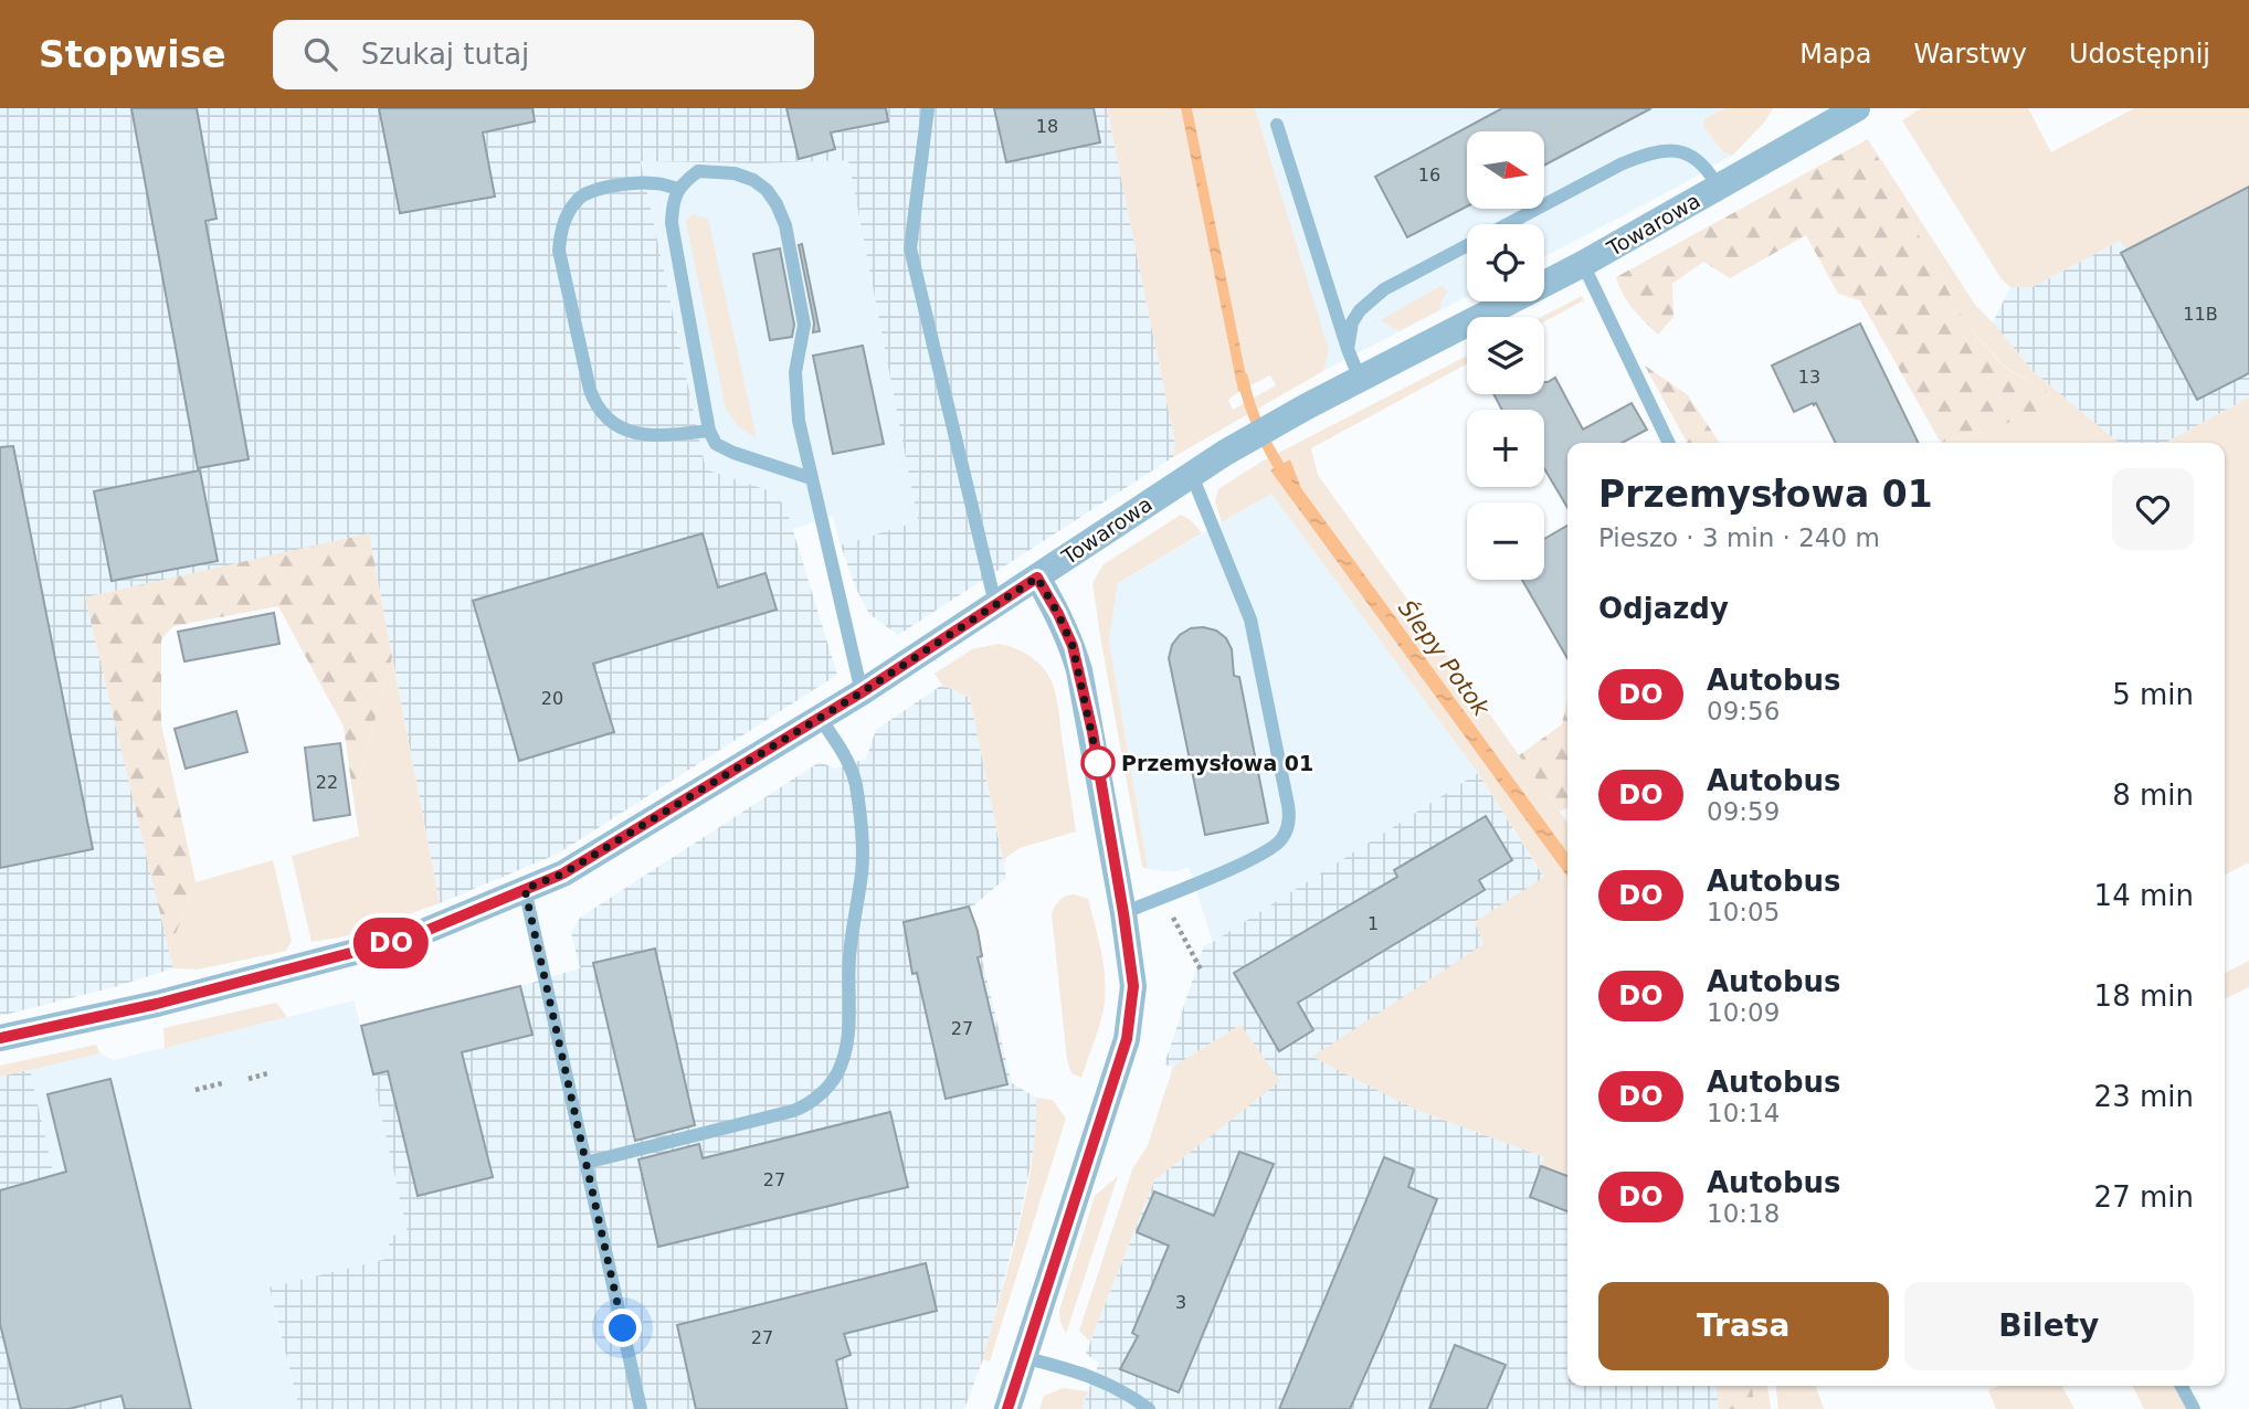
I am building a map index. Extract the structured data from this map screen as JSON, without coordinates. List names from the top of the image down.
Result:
{
  "streets": {
    "street": ["Towarowa"]
  },
  "water": ["Ślepy Potok"],
  "places": ["Przemysłowa 01"],
  "lines": ["bus line DO"],
  "house_numbers": [
    "18",
    "16",
    "11B",
    "13",
    "20",
    "22",
    "1",
    "27",
    "27",
    "3",
    "27"
  ],
  "north": "right",
  "page": {
    "header": "Stopwise",
    "search": "Szukaj tutaj",
    "nav": ["Mapa", "Warstwy", "Udostępnij"],
    "on_map": "DO",
    "map_buttons": ["+", "−"],
    "heading": [
      ["Przemysłowa 01", "Pieszo · 3 min · 240 m"],
      "Odjazdy"
    ],
    "list": [
      {
        "mark": "DO",
        "name": "Autobus",
        "note": "09:56",
        "value": "5 min"
      },
      {
        "mark": "DO",
        "name": "Autobus",
        "note": "09:59",
        "value": "8 min"
      },
      {
        "mark": "DO",
        "name": "Autobus",
        "note": "10:05",
        "value": "14 min"
      },
      {
        "mark": "DO",
        "name": "Autobus",
        "note": "10:09",
        "value": "18 min"
      },
      {
        "mark": "DO",
        "name": "Autobus",
        "note": "10:14",
        "value": "23 min"
      },
      {
        "mark": "DO",
        "name": "Autobus",
        "note": "10:18",
        "value": "27 min"
      }
    ],
    "buttons": ["Trasa", "Bilety"]
  }
}
